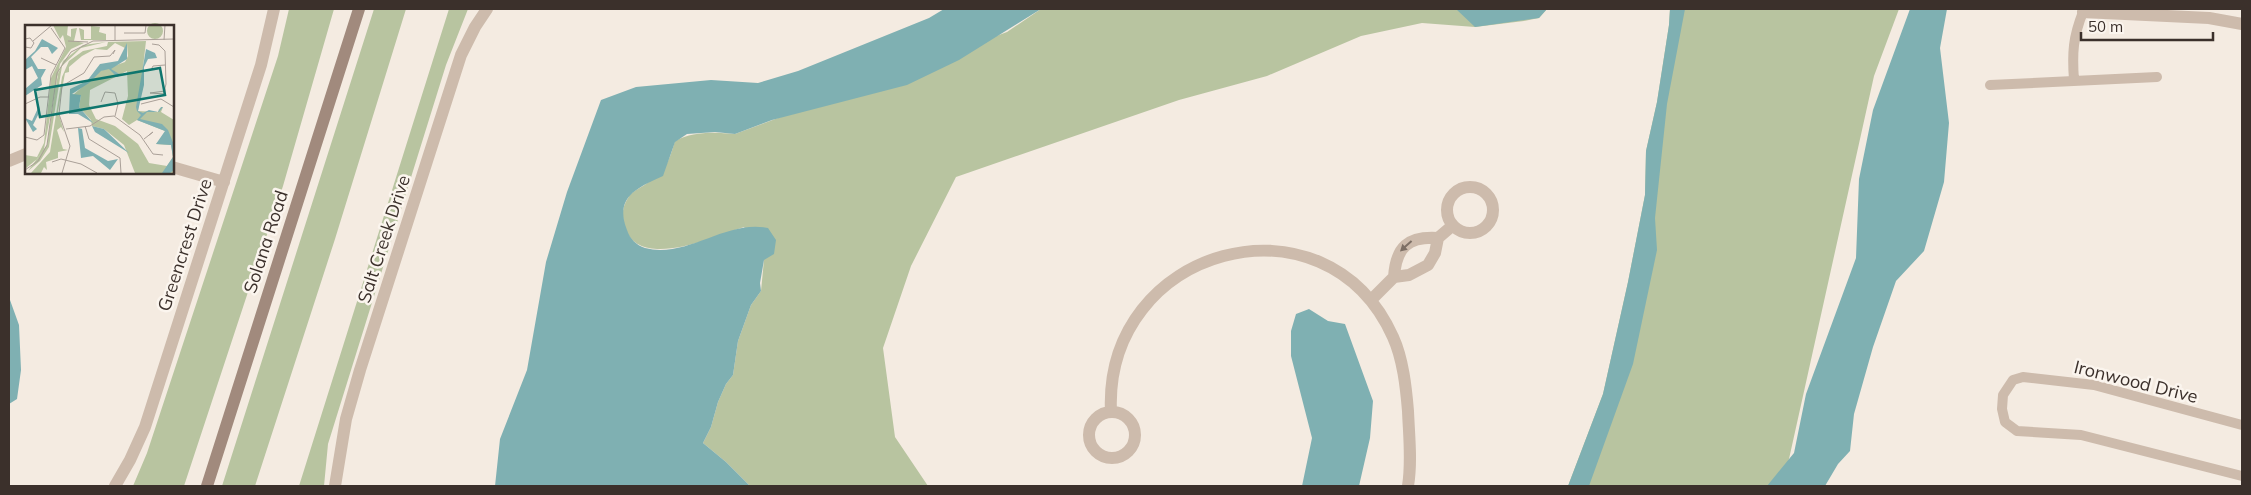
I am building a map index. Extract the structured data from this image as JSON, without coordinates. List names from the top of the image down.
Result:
{
  "streets": {
    "street": ["Salt Creek Drive", "Solana Road", "Greencrest Drive"],
    "lane": ["Ironwood Drive"]
  },
  "scale_bar": "50 m"
}
